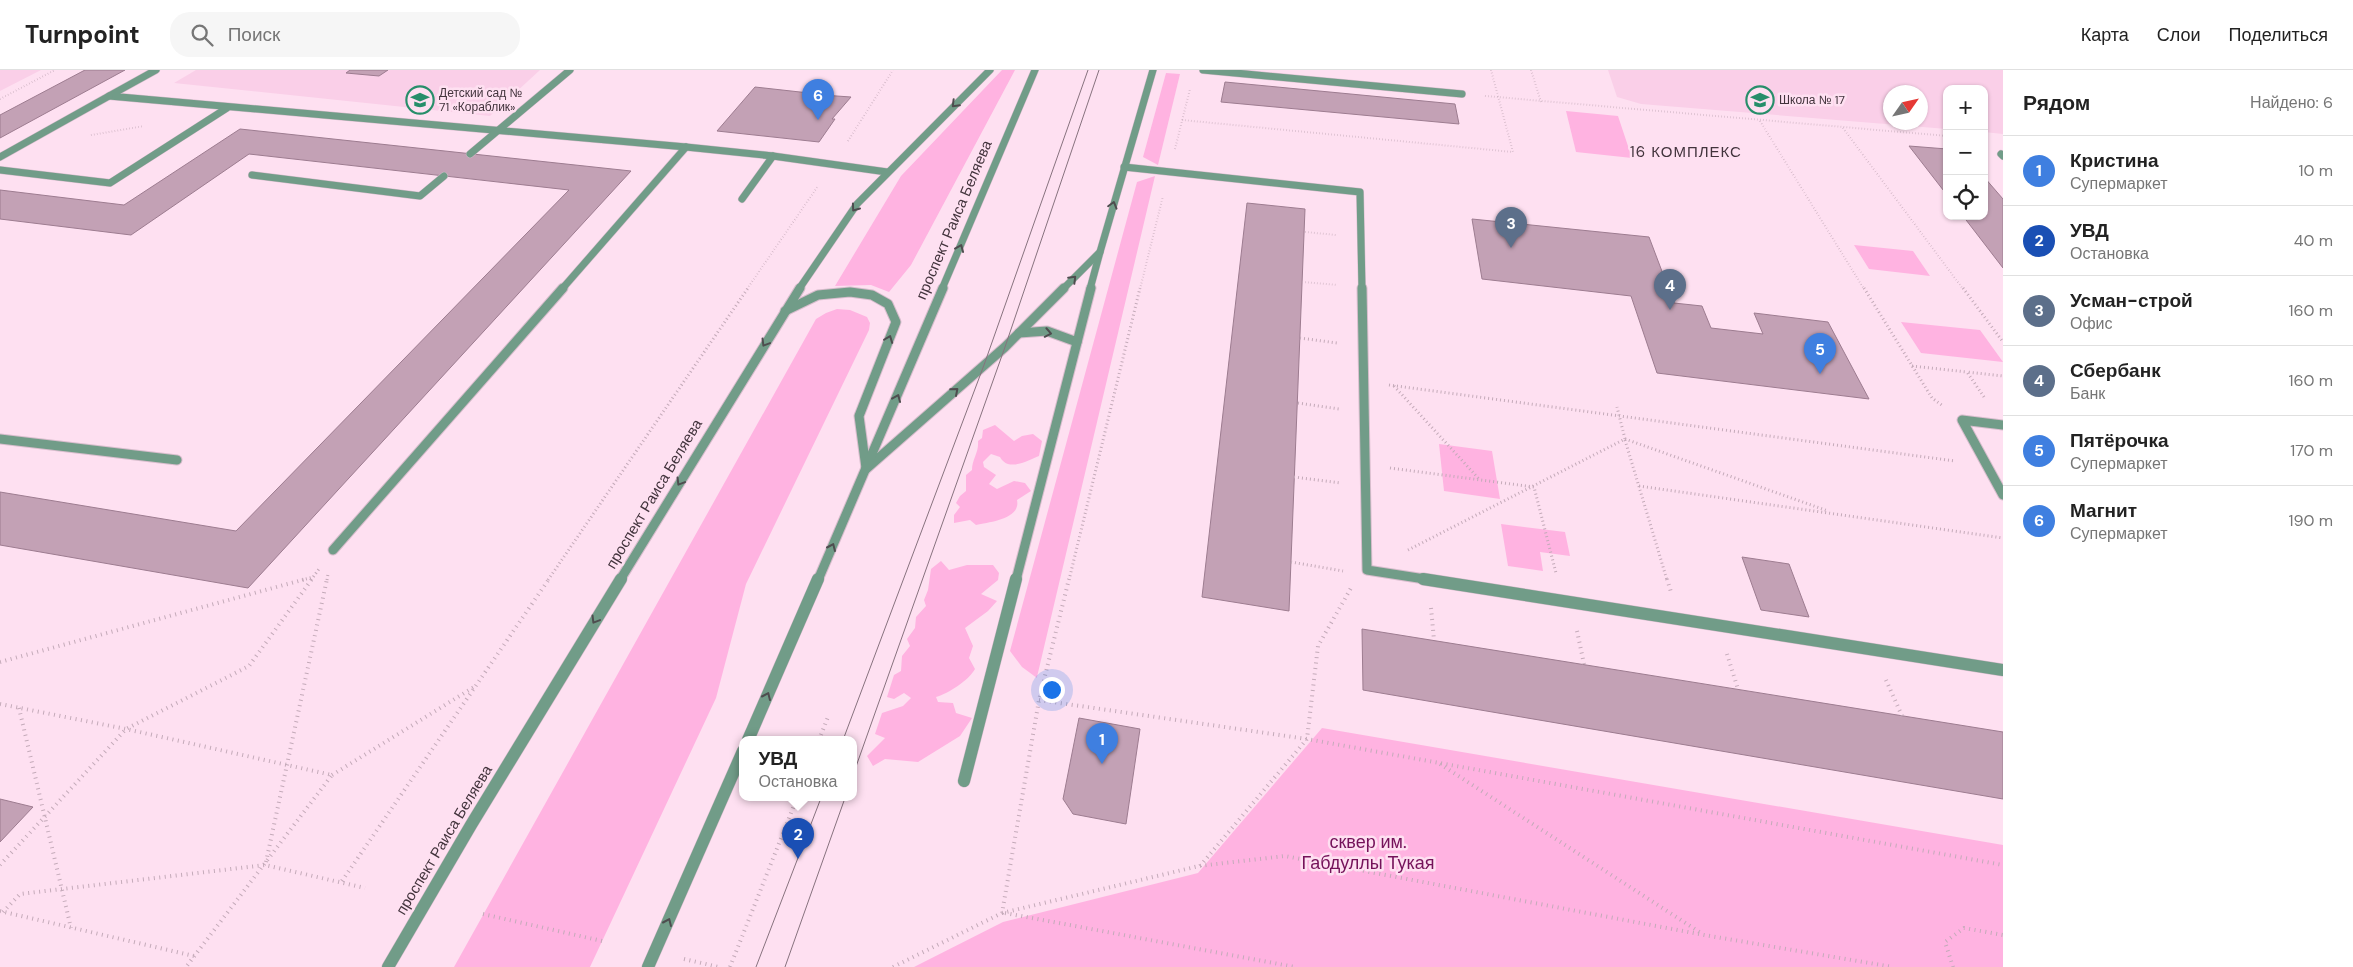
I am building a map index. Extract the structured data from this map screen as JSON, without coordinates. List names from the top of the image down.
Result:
{
  "streets": {
    "street": ["проспект Раиса Беляева"]
  },
  "districts": ["16 КОМПЛЕКС"],
  "parks": ["сквер им. Габдуллы Тукая"],
  "places": {
    "school or university": ["Детский сад № 71 «Кораблик»", "Школа № 17"]
  },
  "north": "top right",
  "page": {
    "header": "Turnpoint",
    "search": "Поиск",
    "nav": ["Карта", "Слои", "Поделиться"],
    "heading": ["Рядом", "Найдено: 6"],
    "pins": [
      "6",
      "3",
      "4",
      "5",
      "1",
      "2"
    ],
    "map_buttons": ["+", "−"],
    "list": [
      {
        "mark": "1",
        "name": "Кристина",
        "note": "Супермаркет",
        "value": "10 m"
      },
      {
        "mark": "2",
        "name": "УВД",
        "note": "Остановка",
        "value": "40 m"
      },
      {
        "mark": "3",
        "name": "Усман-строй",
        "note": "Офис",
        "value": "160 m"
      },
      {
        "mark": "4",
        "name": "Сбербанк",
        "note": "Банк",
        "value": "160 m"
      },
      {
        "mark": "5",
        "name": "Пятёрочка",
        "note": "Супермаркет",
        "value": "170 m"
      },
      {
        "mark": "6",
        "name": "Магнит",
        "note": "Супермаркет",
        "value": "190 m"
      }
    ],
    "popup": ["УВД", "Остановка"]
  }
}
